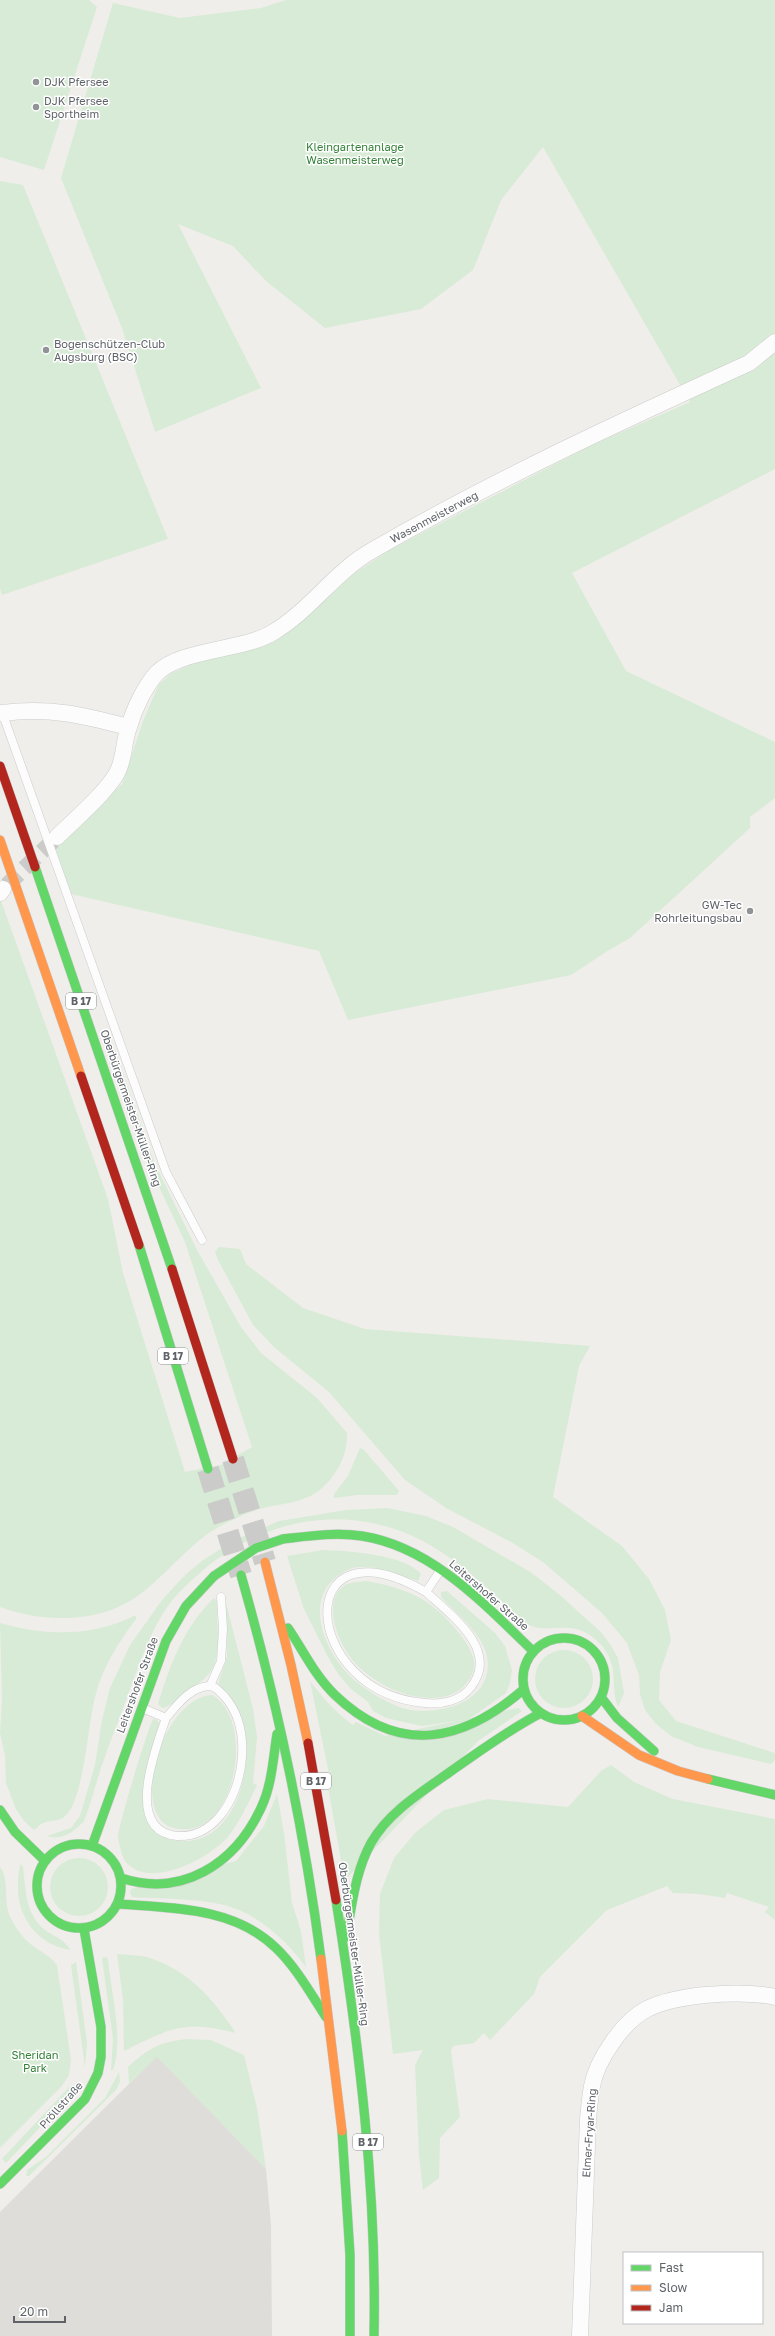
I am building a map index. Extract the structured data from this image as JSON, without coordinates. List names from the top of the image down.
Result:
{
  "streets": {
    "main road": [
      "B 17",
      "Oberbürgermeister-Müller-Ring",
      "Leitershofer Straße",
      "Pröllstraße"
    ],
    "street": ["Wasenmeisterweg", "Elmer-Fryar-Ring"]
  },
  "crossings": [
    ["Leitershofer Straße", "Pröllstraße"]
  ],
  "parks": ["Kleingartenanlage Wasenmeisterweg", "Sheridan Park"],
  "places": [
    "DJK Pfersee",
    "DJK Pfersee Sportheim",
    "Bogenschützen-Club Augsburg (BSC)",
    "GW-Tec Rohrleitungsbau"
  ],
  "legend": ["Fast", "Slow", "Jam"],
  "scale_bar": "20 m"
}
